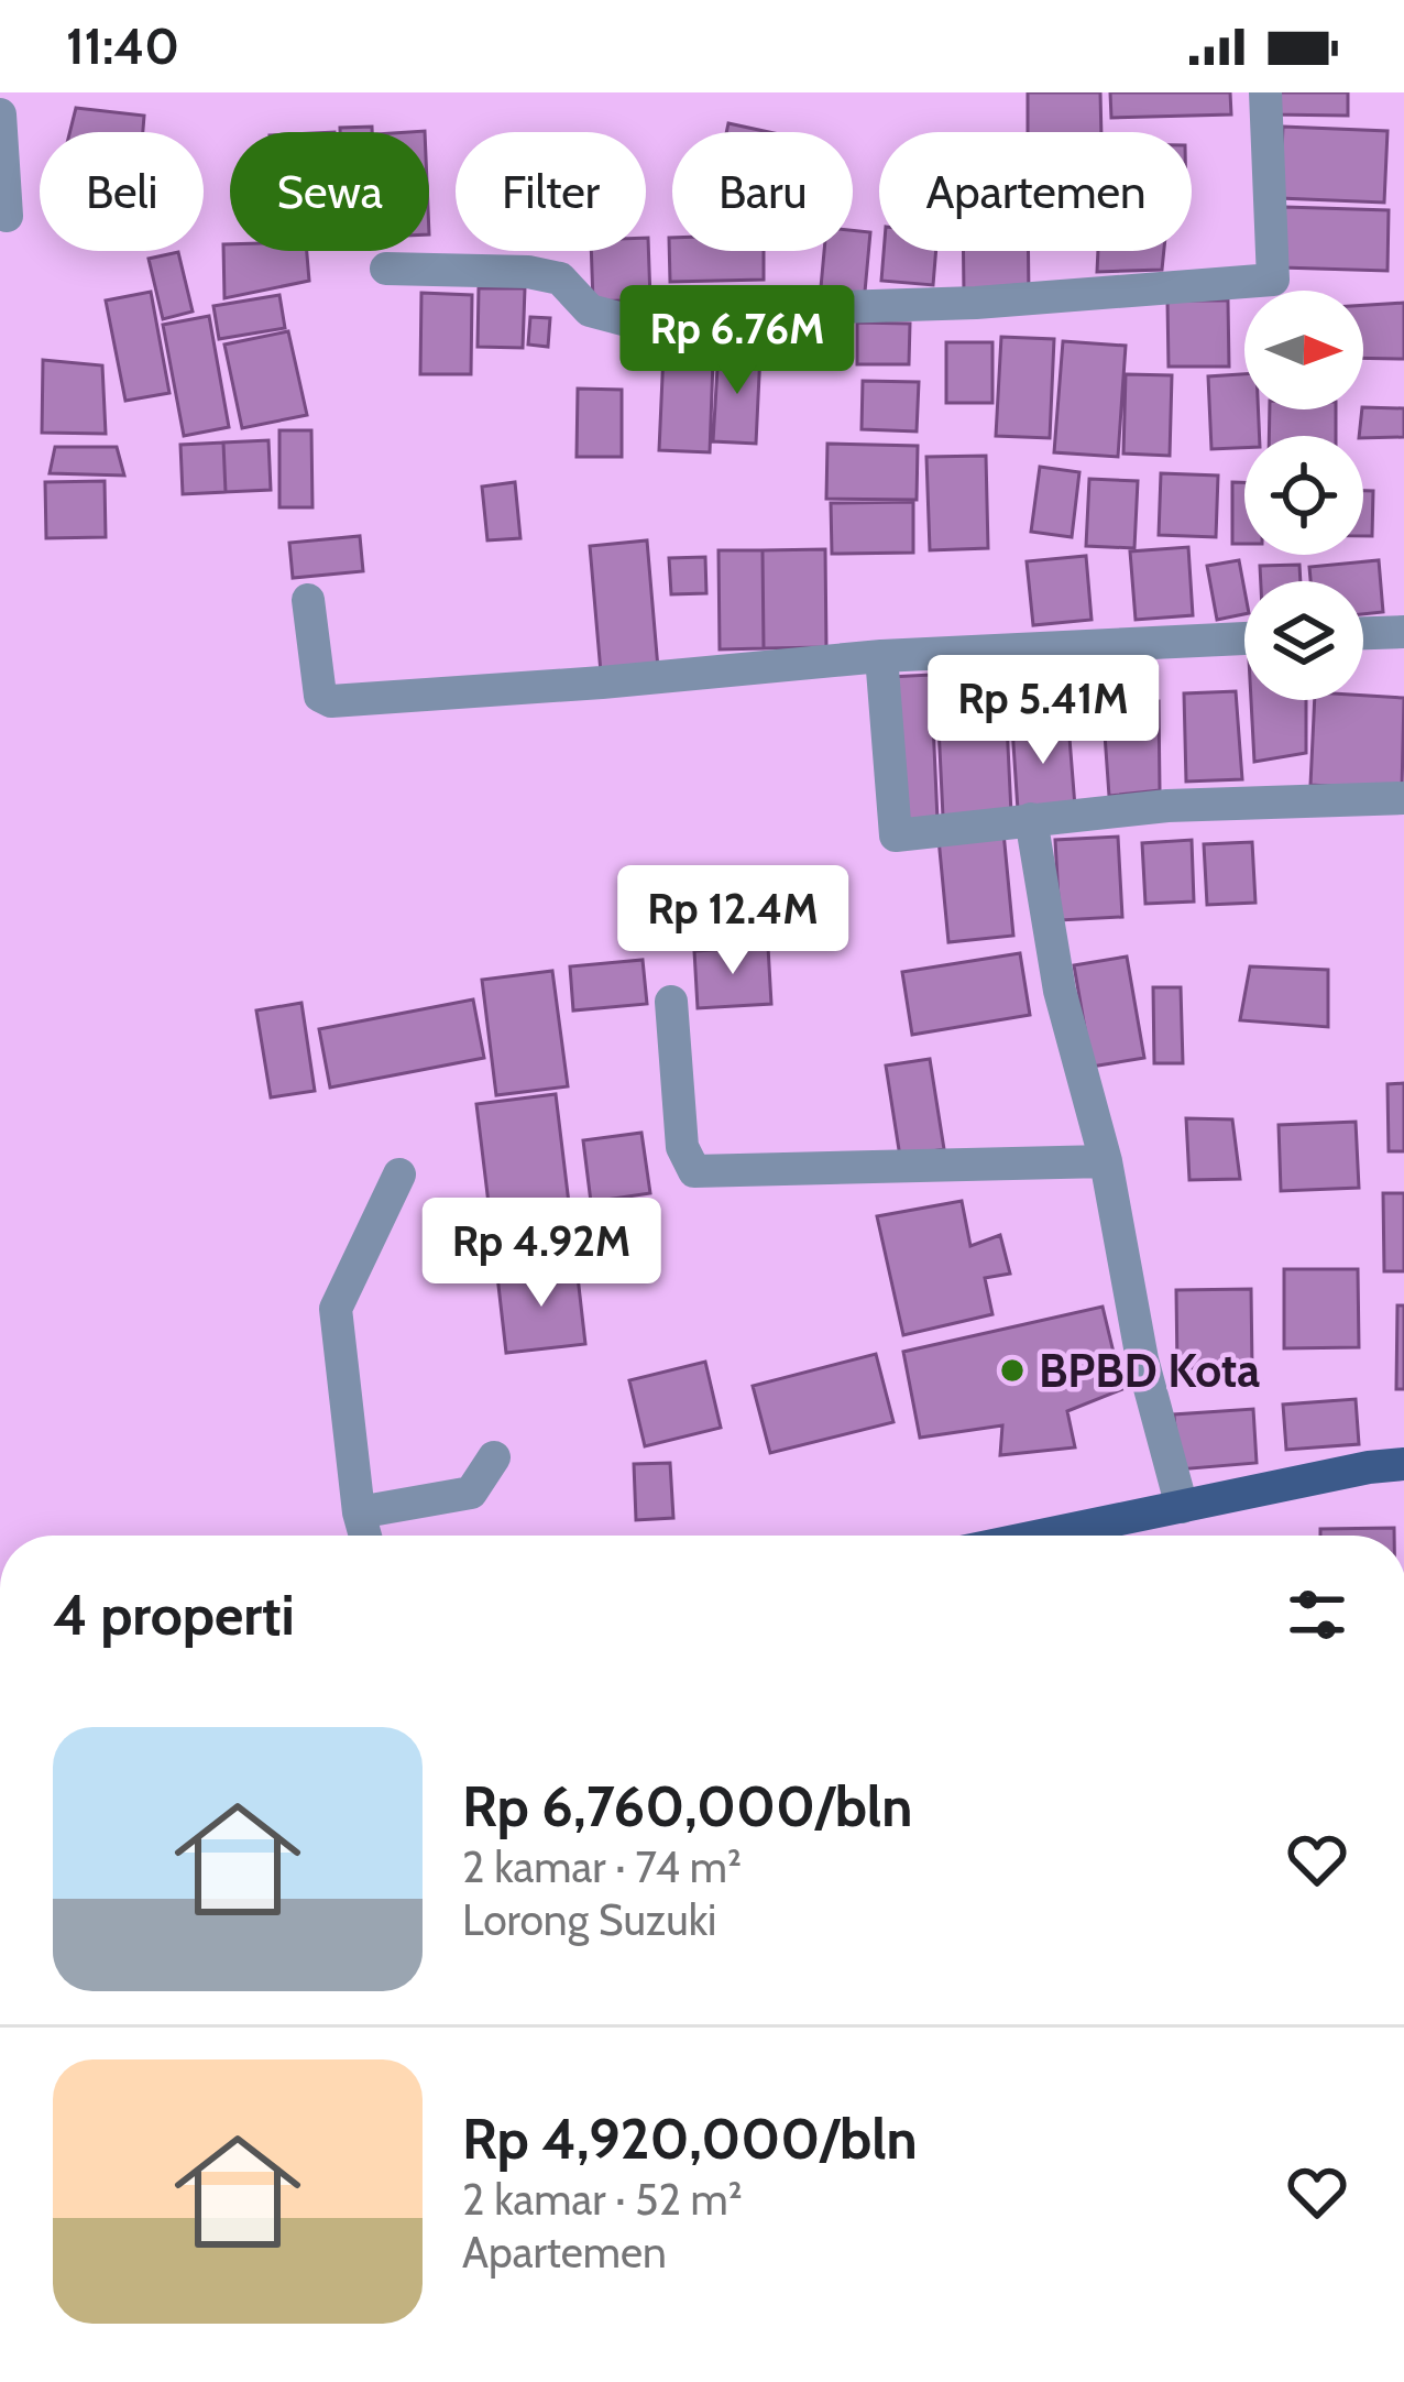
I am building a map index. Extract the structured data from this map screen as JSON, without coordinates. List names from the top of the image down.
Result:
{
  "places": ["BPBD Kota"],
  "north": "right",
  "page": {
    "status": "11:40",
    "chip": [
      "Beli",
      "Sewa",
      "Filter",
      "Baru",
      "Apartemen"
    ],
    "price": [
      "Rp 6.76M",
      "Rp 5.41M",
      "Rp 12.4M",
      "Rp 4.92M"
    ],
    "heading": "4 properti",
    "list": [
      {
        "name": "Rp 6,760,000/bln",
        "note": "2 kamar · 74 m² · Lorong Suzuki"
      },
      {
        "name": "Rp 4,920,000/bln",
        "note": "2 kamar · 52 m² · Apartemen"
      }
    ]
  }
}
